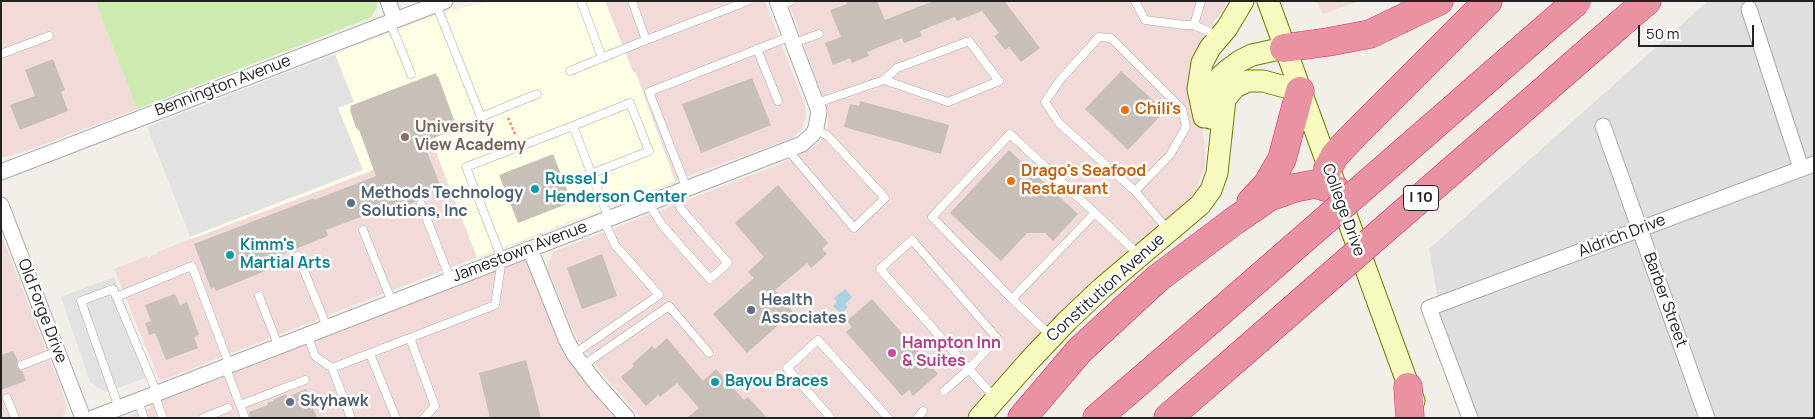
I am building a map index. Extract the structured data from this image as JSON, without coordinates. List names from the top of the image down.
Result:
{
  "streets": {
    "highway": ["I 10"],
    "street": [
      "Bennington Avenue",
      "College Drive",
      "Aldrich Drive",
      "Jamestown Avenue",
      "Constitution Avenue",
      "Barber Street",
      "Old Forge Drive"
    ]
  },
  "crossings": [
    ["College Drive", "Constitution Avenue"],
    ["Aldrich Drive", "Barber Street"]
  ],
  "places": [
    "Chili's",
    "University View Academy",
    "Drago's Seafood Restaurant",
    "Russel J Henderson Center",
    "Methods Technology Solutions, Inc",
    "Kimm's Martial Arts",
    "Health Associates",
    "Hampton Inn & Suites",
    "Bayou Braces",
    "Skyhawk"
  ],
  "scale_bar": "50 m"
}
